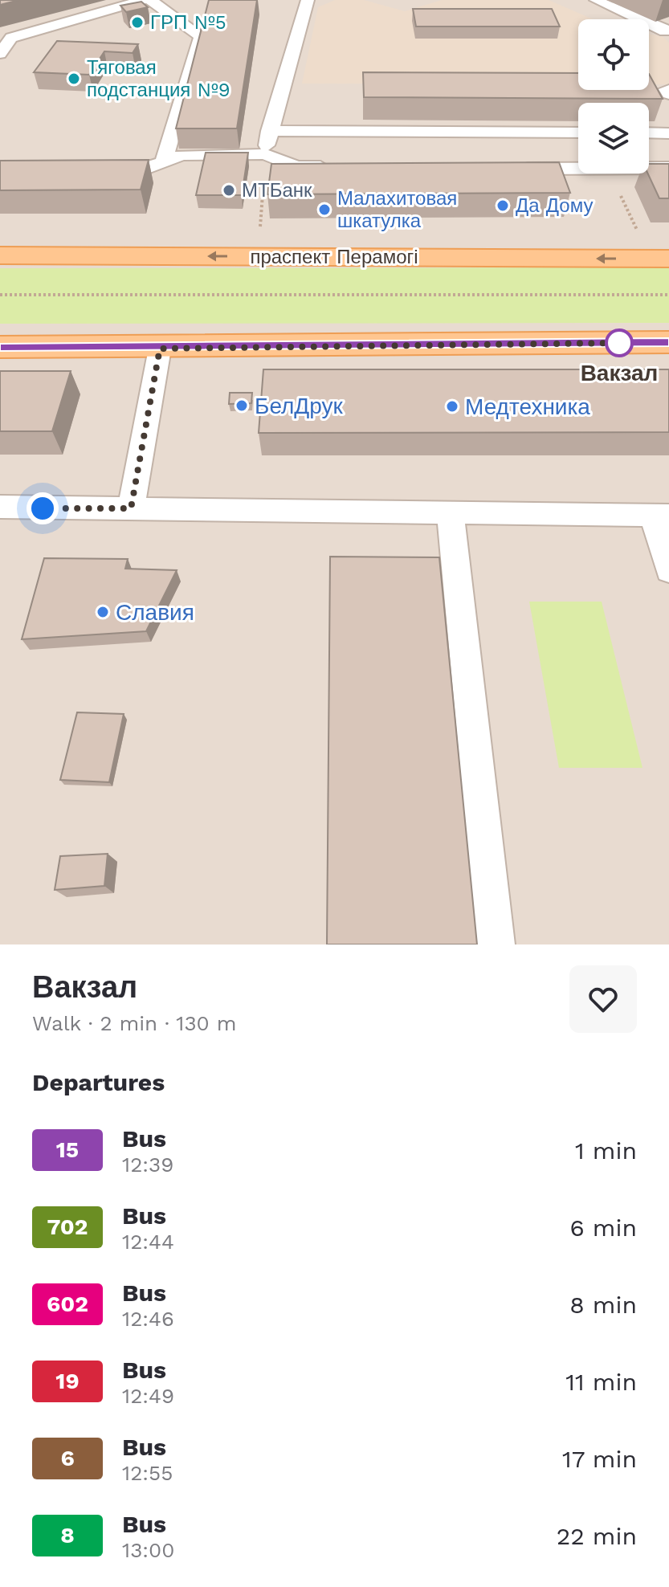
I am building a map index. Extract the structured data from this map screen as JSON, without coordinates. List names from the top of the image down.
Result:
{
  "streets": {
    "main road": ["праспект Перамогі"]
  },
  "places": [
    "ГРП №5",
    "Тяговая подстанция №9",
    "МТБанк",
    "Да Дому",
    "Малахитовая шкатулка",
    "Вакзал",
    "БелДрук",
    "Медтехника",
    "Славия"
  ],
  "lines": ["bus line 15"],
  "page": {
    "heading": [
      ["Вакзал", "Walk · 2 min · 130 m"],
      "Departures"
    ],
    "list": [
      {
        "mark": "15",
        "name": "Bus",
        "note": "12:39",
        "value": "1 min"
      },
      {
        "mark": "702",
        "name": "Bus",
        "note": "12:44",
        "value": "6 min"
      },
      {
        "mark": "602",
        "name": "Bus",
        "note": "12:46",
        "value": "8 min"
      },
      {
        "mark": "19",
        "name": "Bus",
        "note": "12:49",
        "value": "11 min"
      },
      {
        "mark": "6",
        "name": "Bus",
        "note": "12:55",
        "value": "17 min"
      },
      {
        "mark": "8",
        "name": "Bus",
        "note": "13:00",
        "value": "22 min"
      }
    ]
  }
}
